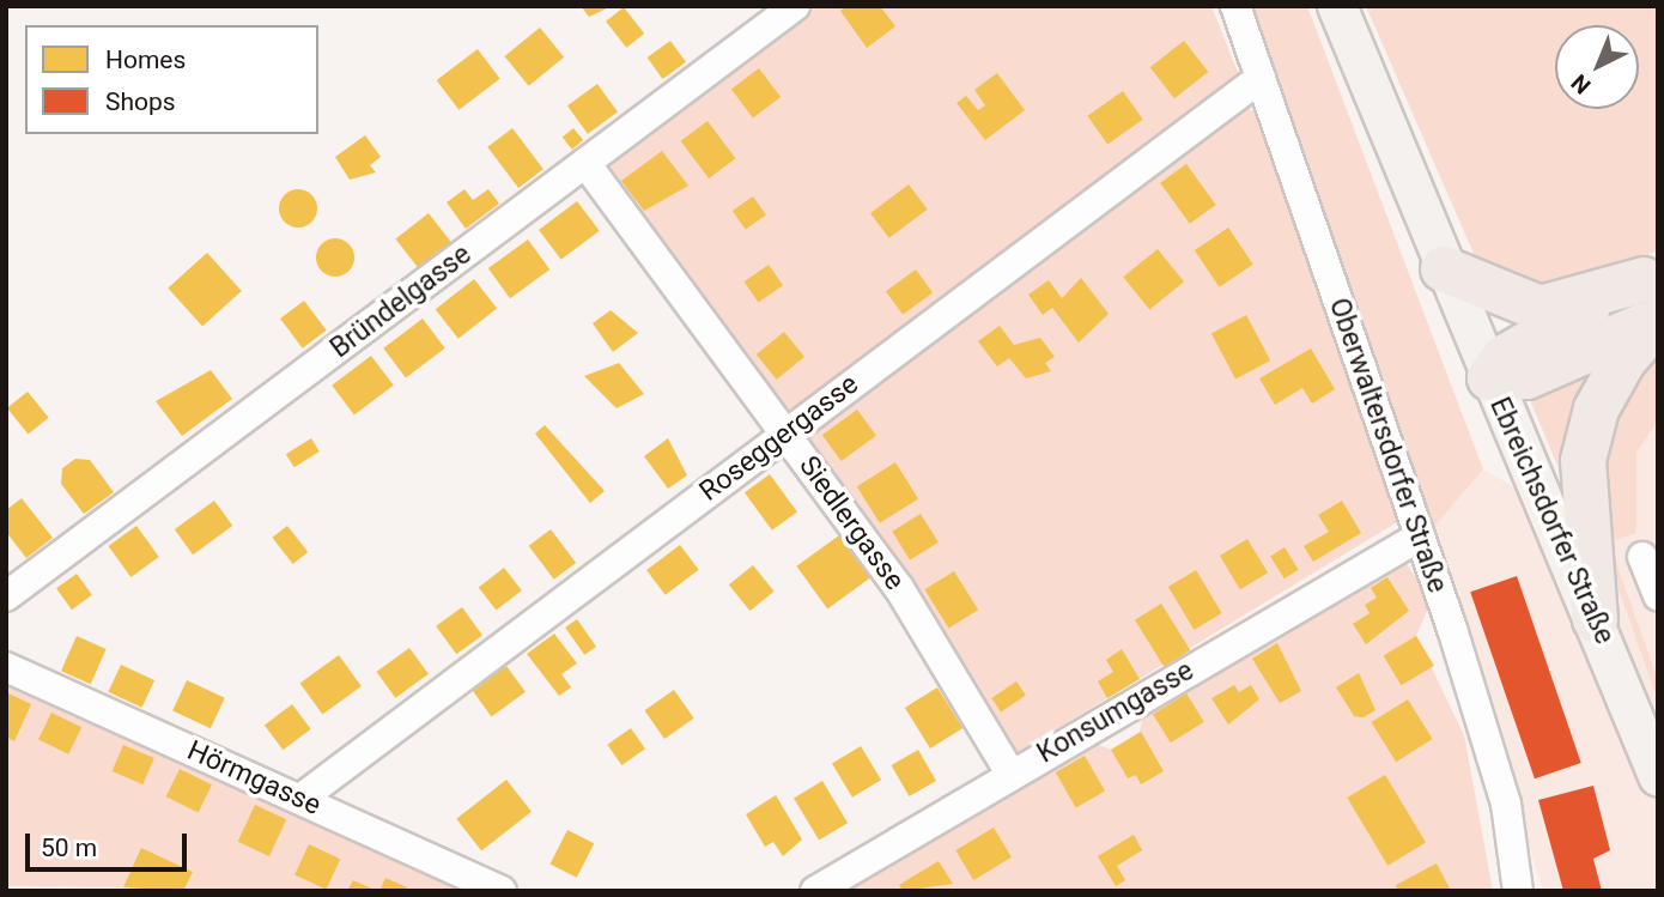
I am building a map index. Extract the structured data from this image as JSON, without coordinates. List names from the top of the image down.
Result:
{
  "streets": {
    "main road": ["Ebreichsdorfer Straße"],
    "street": [
      "Bründelgasse",
      "Roseggergasse",
      "Oberwaltersdorfer Straße",
      "Siedlergasse",
      "Konsumgasse",
      "Hörmgasse"
    ]
  },
  "crossings": [
    ["Bründelgasse", "Siedlergasse"],
    ["Roseggergasse", "Oberwaltersdorfer Straße"],
    ["Roseggergasse", "Siedlergasse"],
    ["Roseggergasse", "Hörmgasse"],
    ["Oberwaltersdorfer Straße", "Konsumgasse"],
    ["Siedlergasse", "Konsumgasse"]
  ],
  "legend": ["Homes", "Shops"],
  "scale_bar": "50 m",
  "north": "bottom left"
}
